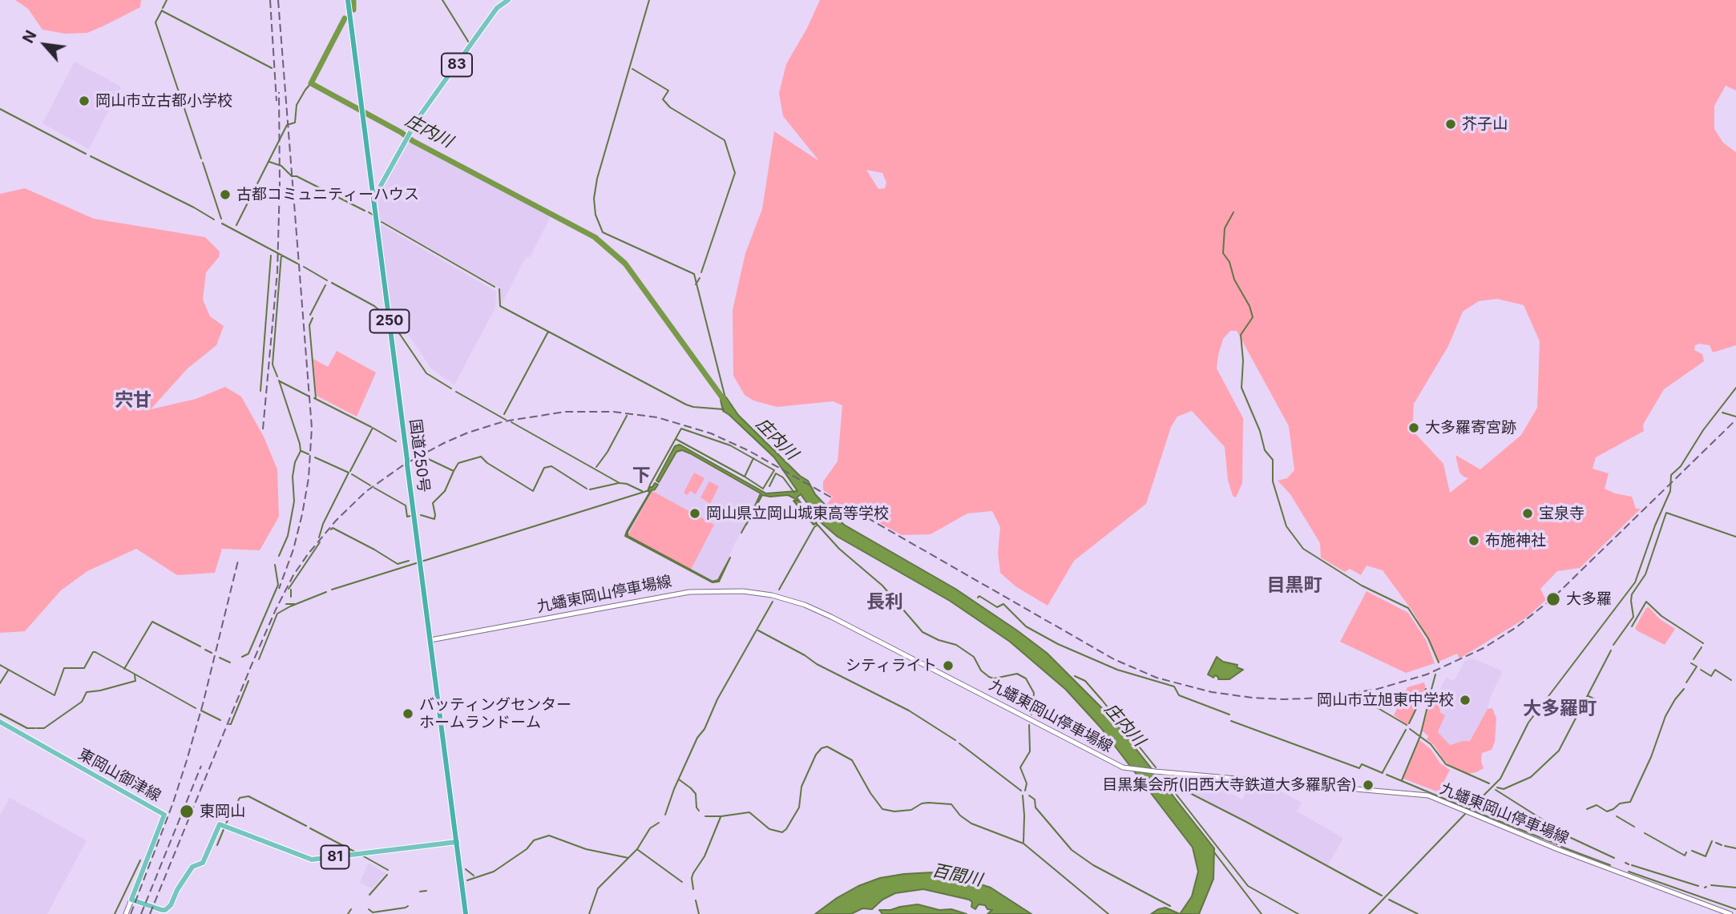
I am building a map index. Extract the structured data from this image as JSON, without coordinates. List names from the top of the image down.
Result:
{
  "streets": {
    "highway": ["250", "国道250号"],
    "main road": [
      "83",
      "九蟠東岡山停車場線",
      "東岡山御津線",
      "81"
    ]
  },
  "crossings": [
    ["83", "国道250号"],
    ["国道250号", "九蟠東岡山停車場線"],
    ["国道250号", "81"],
    ["東岡山御津線", "81"]
  ],
  "districts": [
    "宍甘",
    "下",
    "目黒町",
    "長利",
    "大多羅町"
  ],
  "water": ["庄内川", "百間川"],
  "places": [
    "岡山市立古都小学校",
    "芥子山",
    "古都コミュニティーハウス",
    "大多羅寄宮跡",
    "岡山県立岡山城東高等学校",
    "宝泉寺",
    "布施神社",
    "大多羅",
    "シティライト",
    "岡山市立旭東中学校",
    "バッティングセンター ホームランドーム",
    "目黒集会所(旧西大寺鉄道大多羅駅舎)",
    "東岡山"
  ],
  "north": "top left"
}
